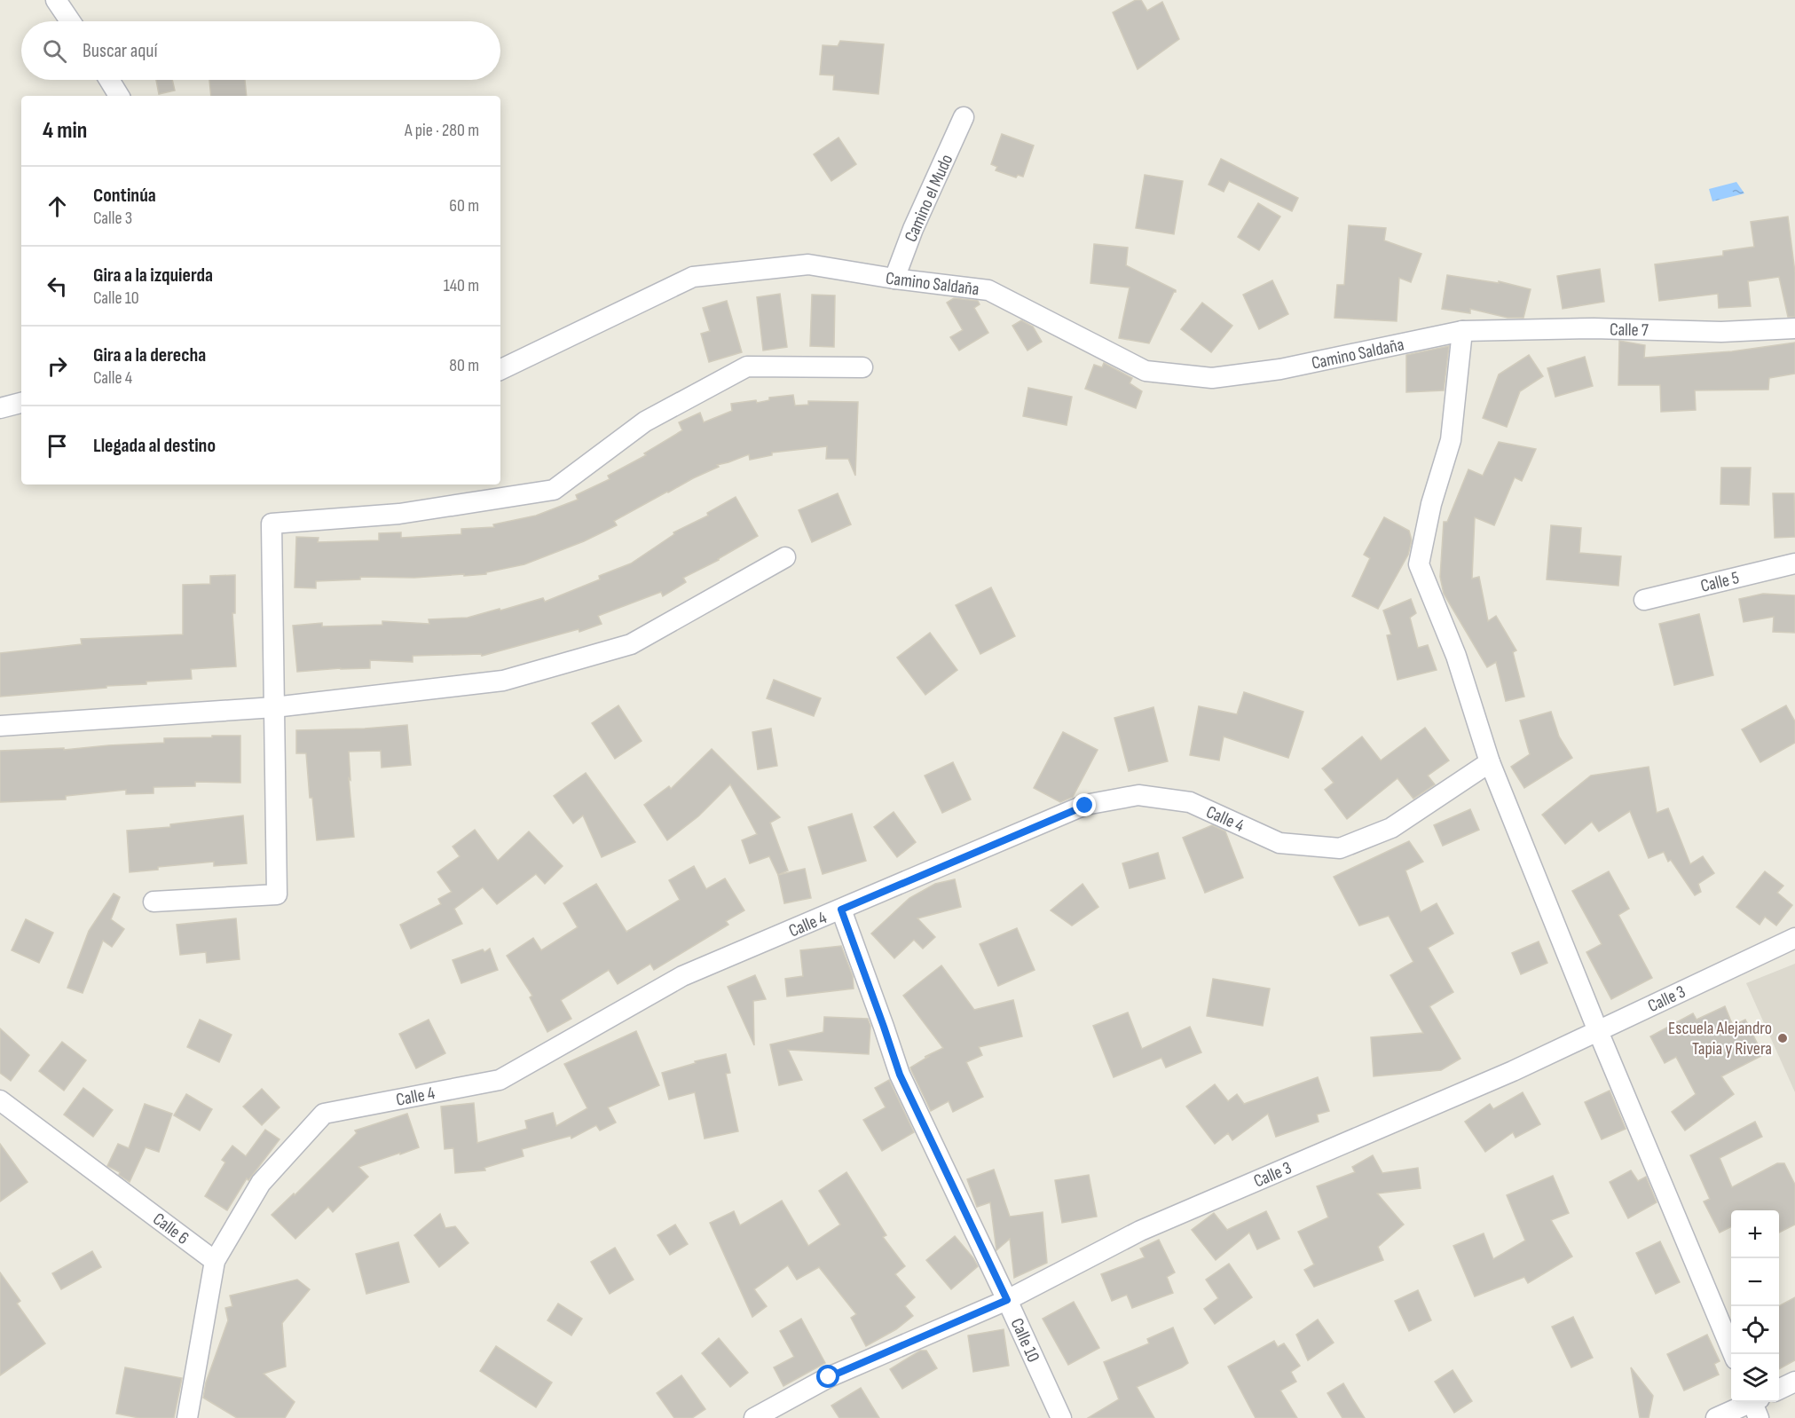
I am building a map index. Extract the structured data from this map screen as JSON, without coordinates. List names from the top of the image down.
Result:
{
  "streets": {
    "street": [
      "Camino el Mudo",
      "Camino Saldaña",
      "Calle 7",
      "Calle 5",
      "Calle 4",
      "Calle 3",
      "Calle 6",
      "Calle 10"
    ]
  },
  "crossings": [
    ["Camino el Mudo", "Camino Saldaña"],
    ["Camino Saldaña", "Calle 7"],
    ["Calle 4", "Calle 6"],
    ["Calle 4", "Calle 10"],
    ["Calle 3", "Calle 10"]
  ],
  "places": ["Escuela Alejandro Tapia y Rivera"],
  "page": {
    "search": "Buscar aquí",
    "heading": ["4 min", "A pie · 280 m"],
    "list": [
      ["Continúa", "Calle 3", "60 m"],
      ["Gira a la izquierda", "Calle 10", "140 m"],
      ["Gira a la derecha", "Calle 4", "80 m"],
      "Llegada al destino"
    ],
    "map_buttons": ["+", "−"]
  }
}
